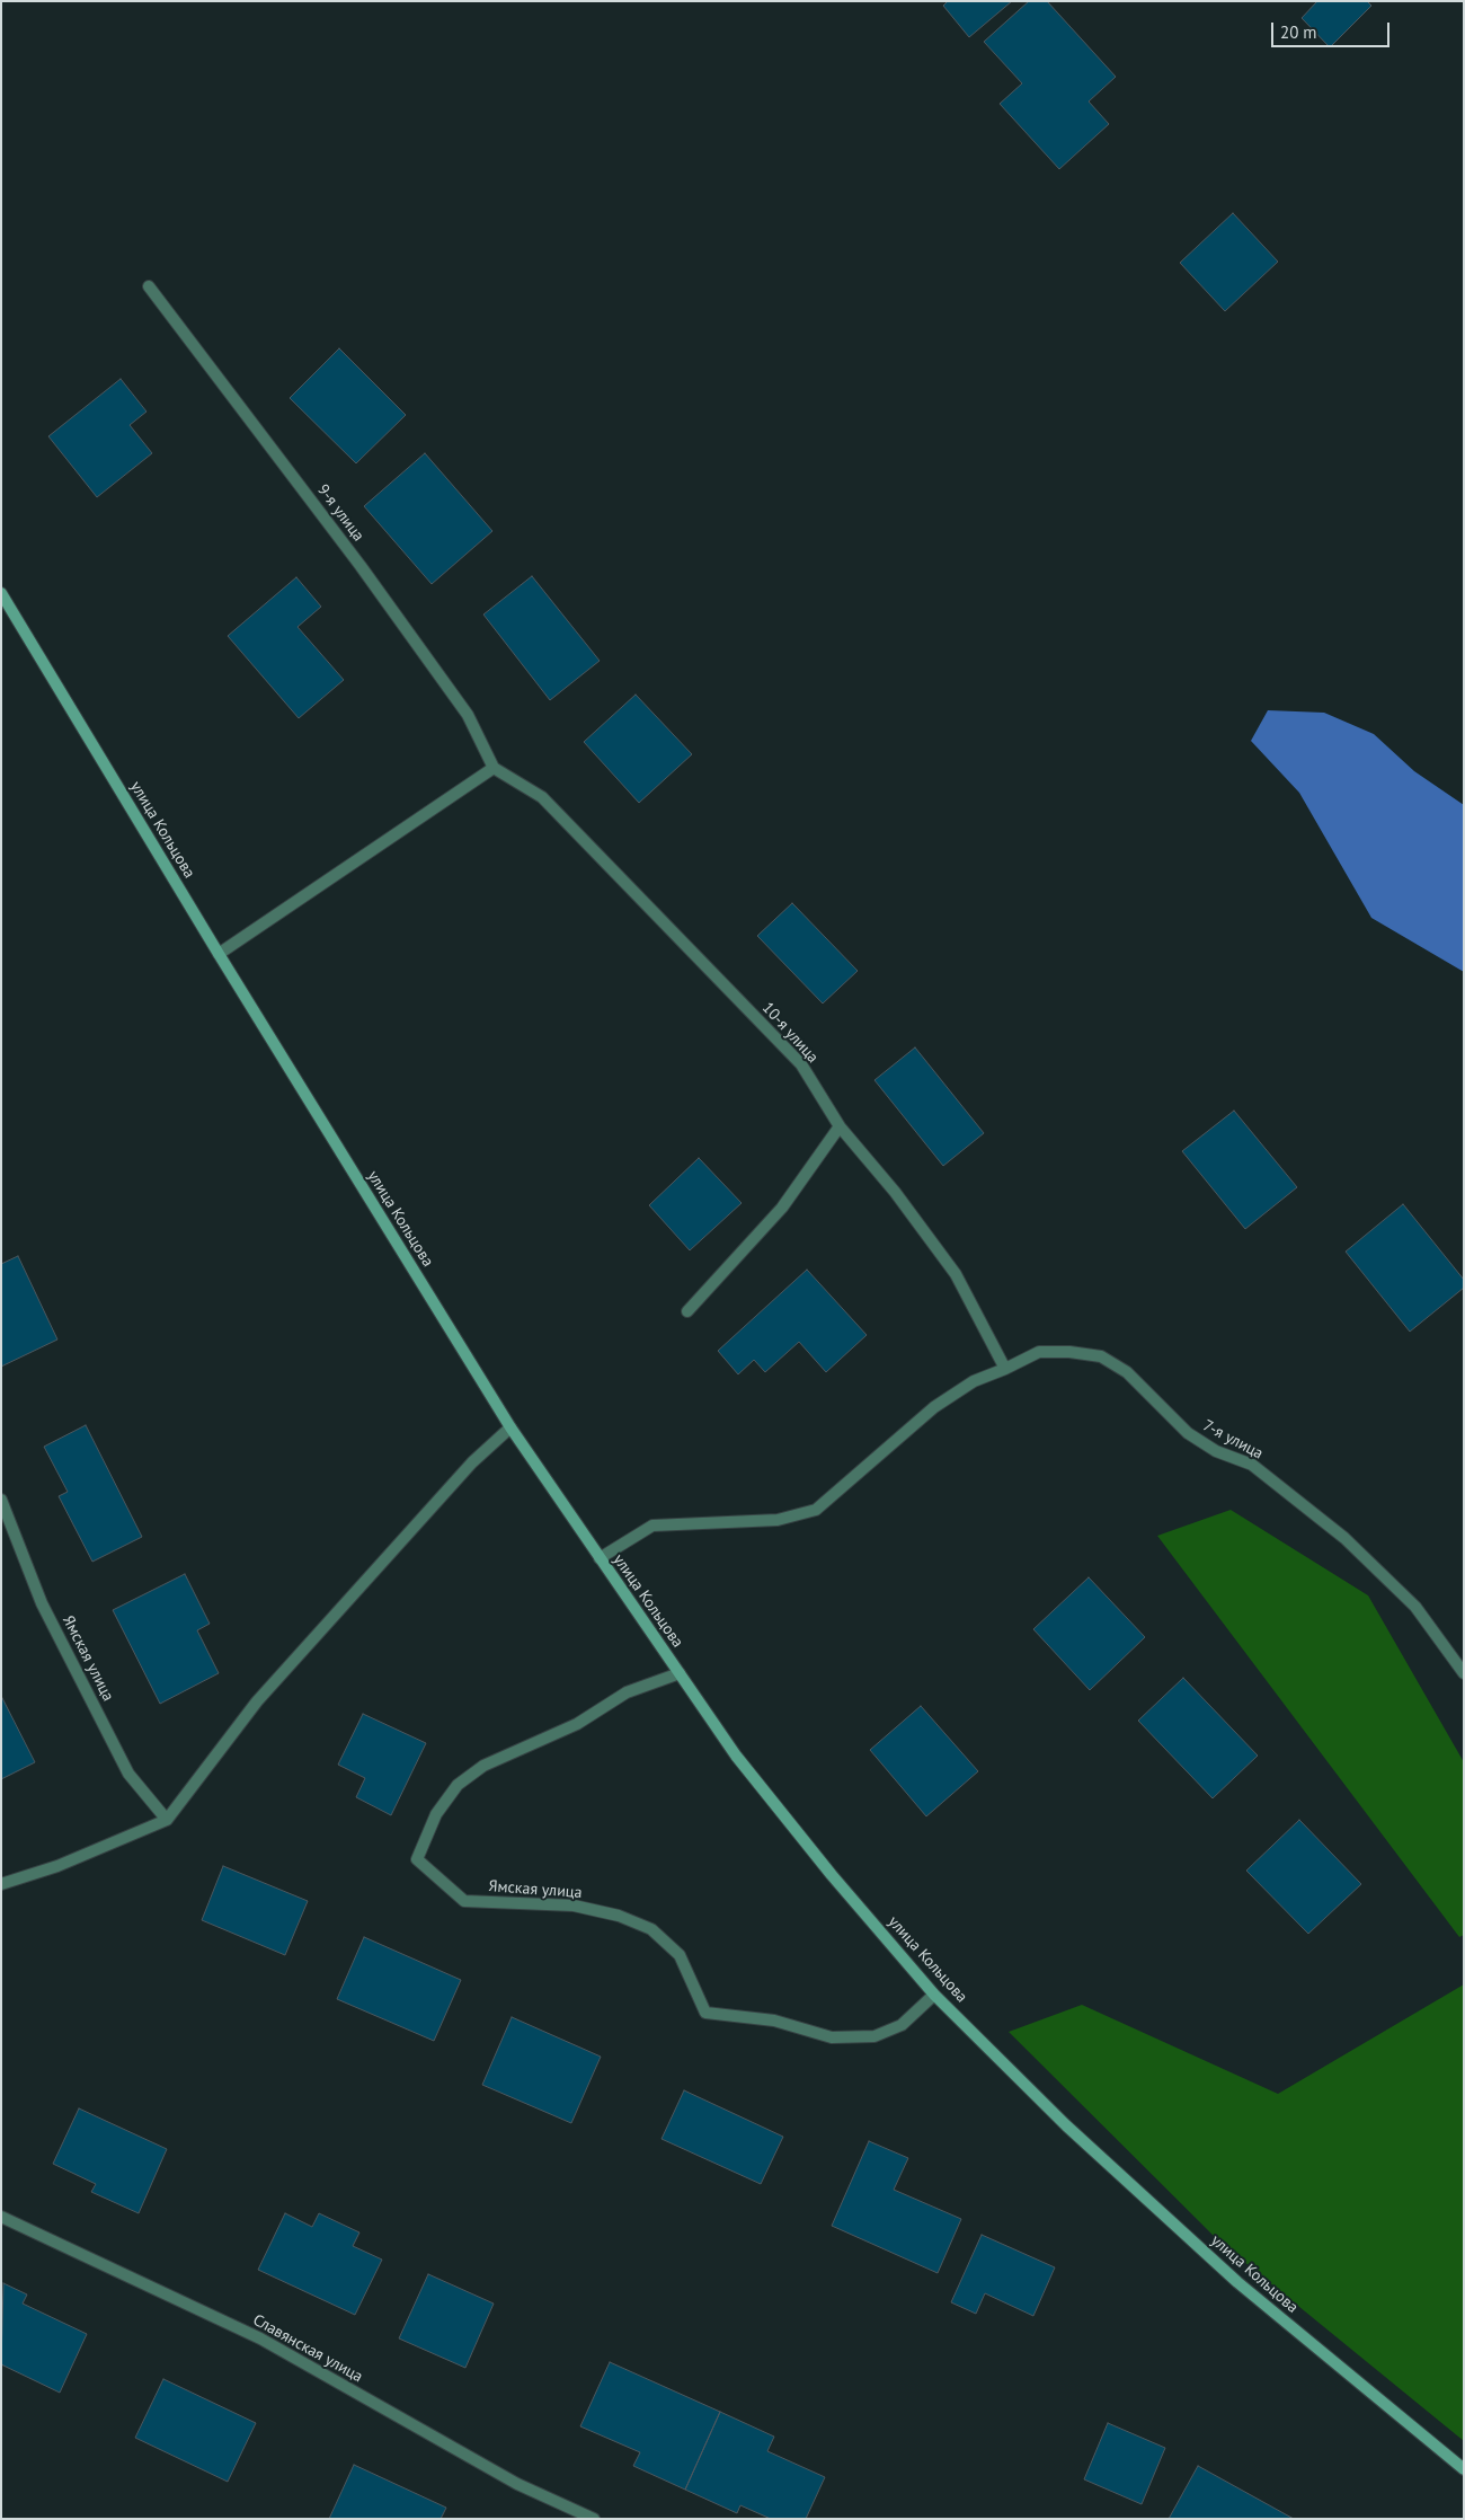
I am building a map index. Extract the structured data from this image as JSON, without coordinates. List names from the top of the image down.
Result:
{
  "streets": {
    "main road": ["улица Кольцова"],
    "street": [
      "9-я улица",
      "10-я улица",
      "7-я улица",
      "Ямская улица",
      "Славянская улица"
    ]
  },
  "crossings": [
    ["9-я улица", "10-я улица"],
    ["улица Кольцова", "7-я улица"],
    ["улица Кольцова", "Ямская улица"],
    ["10-я улица", "7-я улица"]
  ],
  "scale_bar": "20 m"
}
